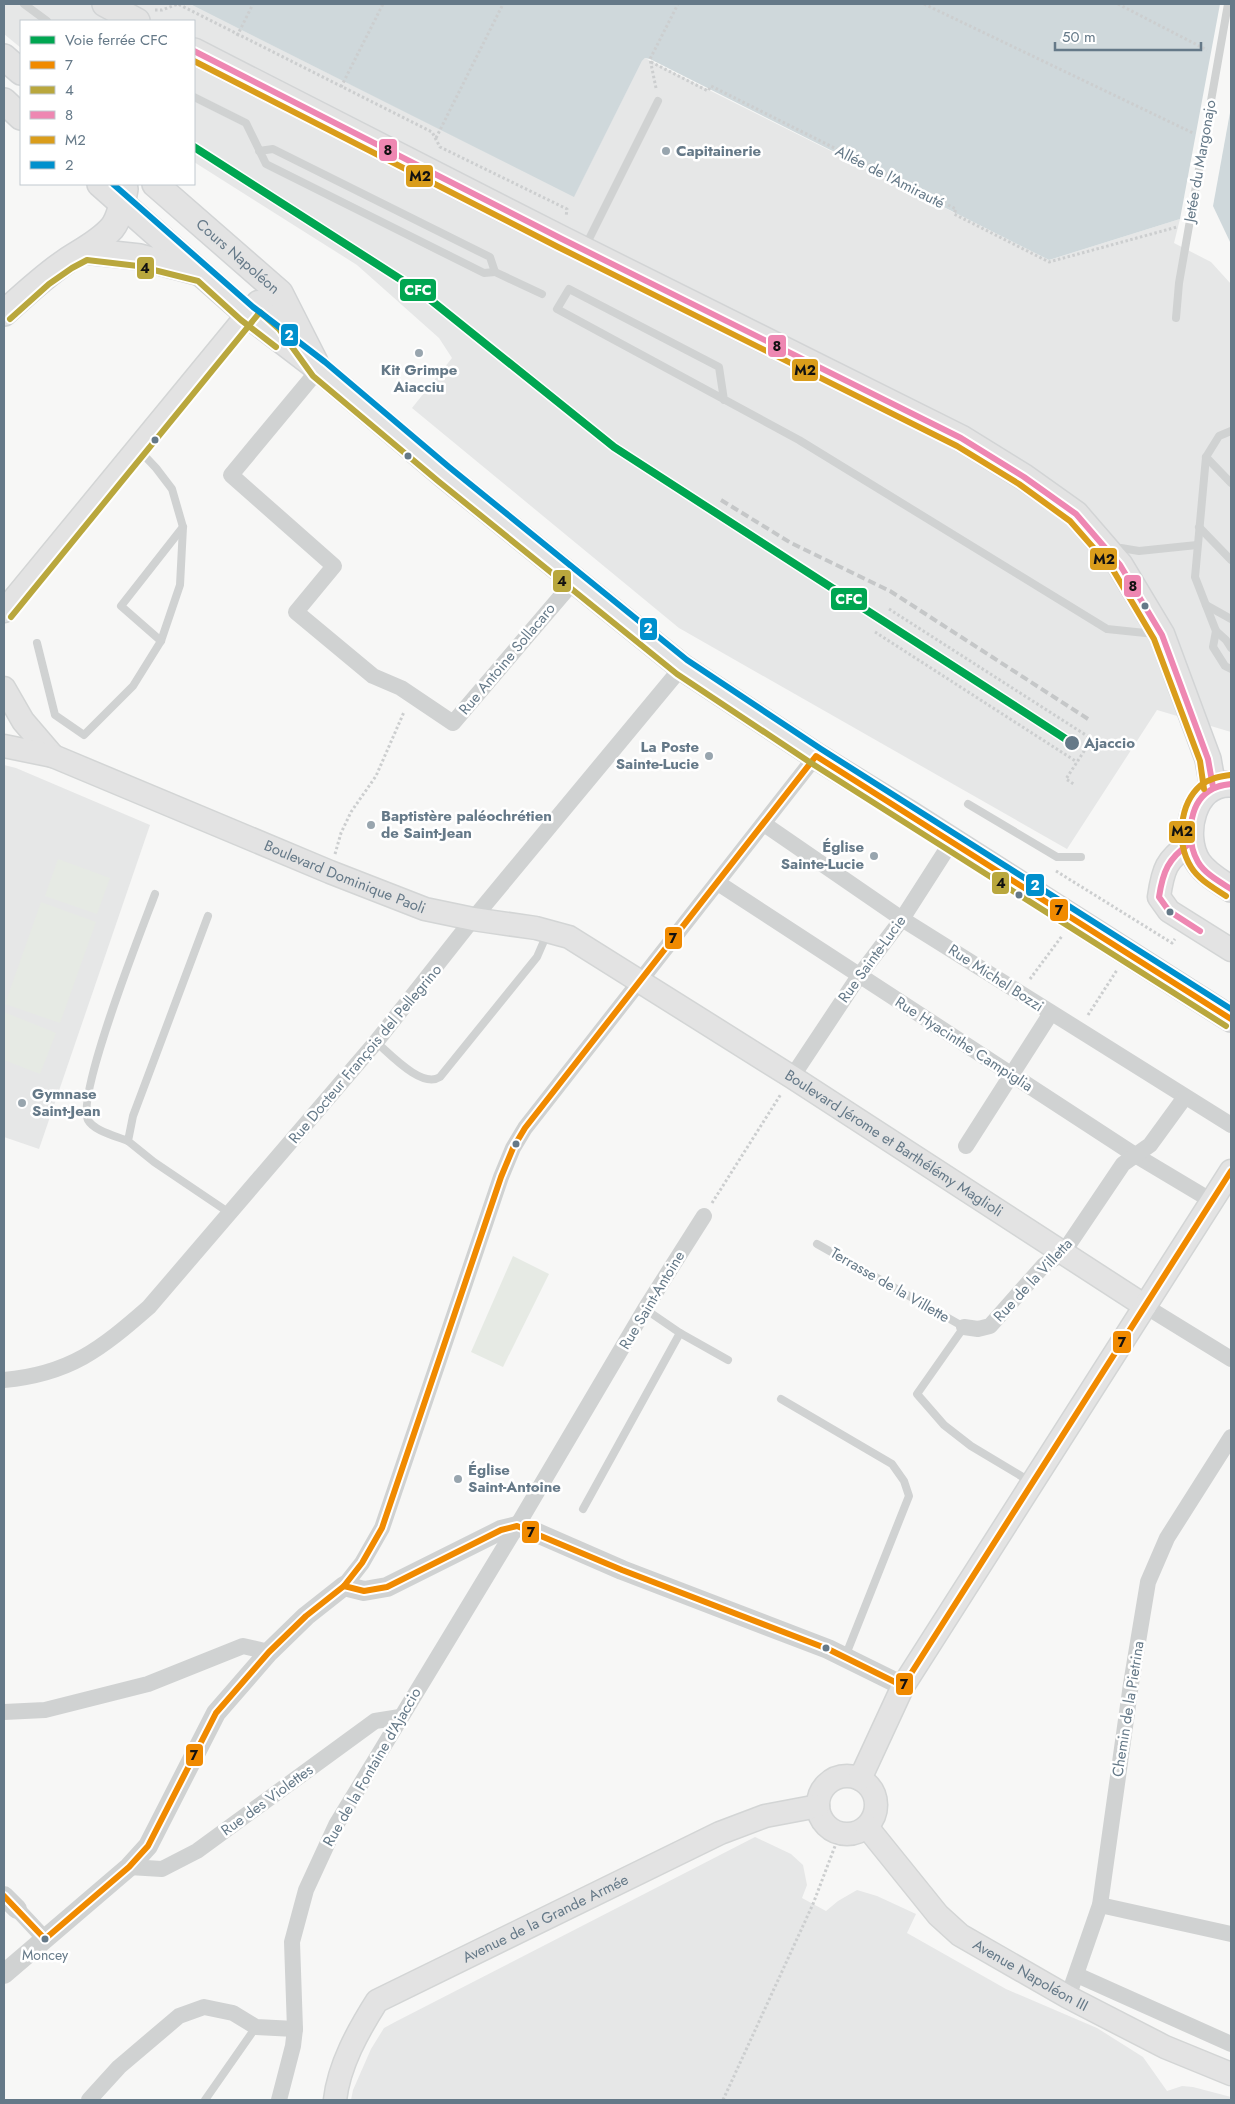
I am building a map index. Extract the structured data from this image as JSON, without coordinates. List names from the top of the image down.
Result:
{
  "streets": {
    "main road": [
      "Cours Napoléon",
      "Boulevard Dominique Paoli",
      "Boulevard Jérome et Barthélémy Maglioli",
      "Avenue de la Grande Armée",
      "Avenue Napoléon III"
    ],
    "street": [
      "Rue Antoine Sollacaro",
      "Rue Sainte-Lucie",
      "Rue Michel Bozzi",
      "Rue Hyacinthe Campiglia",
      "Rue Docteur François del Pellegrino",
      "Rue de la Villetta",
      "Rue Saint-Antoine",
      "Chemin de la Pietrina",
      "Rue de la Fontaine d'Ajaccio",
      "Rue des Violettes"
    ],
    "lane": ["Jetée du Margonajo", "Terrasse de la Villette"],
    "path": ["Allée de l'Amirauté"]
  },
  "crossings": [
    ["Jetée du Margonajo", "Allée de l'Amirauté"],
    ["Cours Napoléon", "Rue Antoine Sollacaro"],
    ["Cours Napoléon", "Rue Sainte-Lucie"],
    ["Cours Napoléon", "Rue Docteur François del Pellegrino"],
    ["Boulevard Dominique Paoli", "Rue Docteur François del Pellegrino"],
    ["Boulevard Dominique Paoli", "Boulevard Jérome et Barthélémy Maglioli"],
    ["Rue Sainte-Lucie", "Rue Michel Bozzi"],
    ["Rue Sainte-Lucie", "Rue Hyacinthe Campiglia"],
    ["Rue Sainte-Lucie", "Boulevard Jérome et Barthélémy Maglioli"],
    ["Rue Michel Bozzi", "Rue de la Villetta"],
    ["Rue Hyacinthe Campiglia", "Rue de la Villetta"],
    ["Boulevard Jérome et Barthélémy Maglioli", "Rue de la Villetta"],
    ["Rue de la Villetta", "Terrasse de la Villette"],
    ["Rue Saint-Antoine", "Rue de la Fontaine d'Ajaccio"],
    ["Chemin de la Pietrina", "Avenue Napoléon III"],
    ["Rue de la Fontaine d'Ajaccio", "Rue des Violettes"],
    ["Avenue de la Grande Armée", "Avenue Napoléon III"]
  ],
  "places": [
    "Capitainerie",
    "Kit Grimpe Aiacciu",
    "Ajaccio",
    "La Poste Sainte-Lucie",
    "Baptistère paléochrétien de Saint-Jean",
    "Église Sainte-Lucie",
    "Gymnase Saint-Jean",
    "Église Saint-Antoine",
    "Moncey"
  ],
  "lines": [
    "transit line 8",
    "transit line M2",
    "rail line CFC",
    "transit line 2",
    "transit line 4",
    "transit line 7"
  ],
  "legend": [
    "Voie ferrée CFC",
    "7",
    "4",
    "8",
    "M2",
    "2"
  ],
  "scale_bar": "50 m"
}
